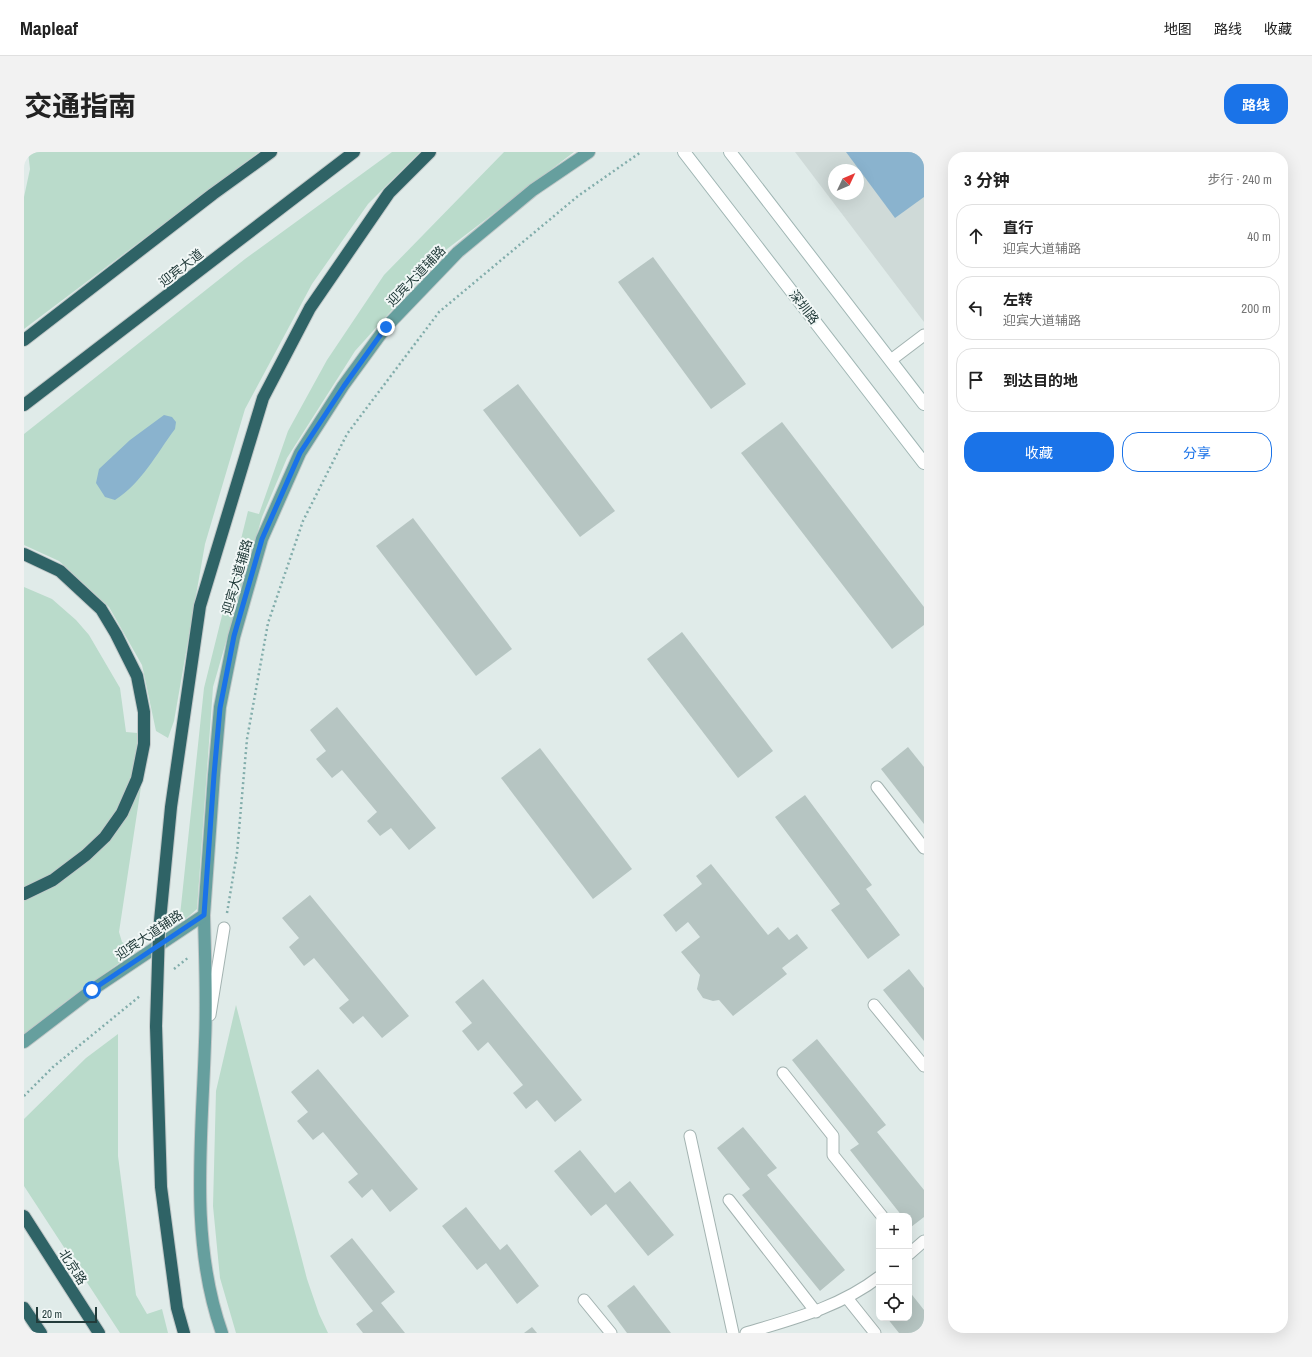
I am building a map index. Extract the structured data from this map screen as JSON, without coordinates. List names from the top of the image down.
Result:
{
  "streets": {
    "highway": ["迎宾大道", "北京路"],
    "main road": ["迎宾大道辅路"],
    "street": ["深圳路"]
  },
  "scale_bar": "20 m",
  "north": "top right",
  "page": {
    "header": "Mapleaf",
    "nav": ["地图", "路线", "收藏"],
    "title": "交通指南",
    "buttons": [
      "路线",
      ["收藏", "分享"]
    ],
    "heading": ["3 分钟", "步行 · 240 m"],
    "list": [
      ["直行", "迎宾大道辅路", "40 m"],
      ["左转", "迎宾大道辅路", "200 m"],
      "到达目的地"
    ],
    "map_buttons": ["+", "−"],
    "scale": "20 m"
  }
}
